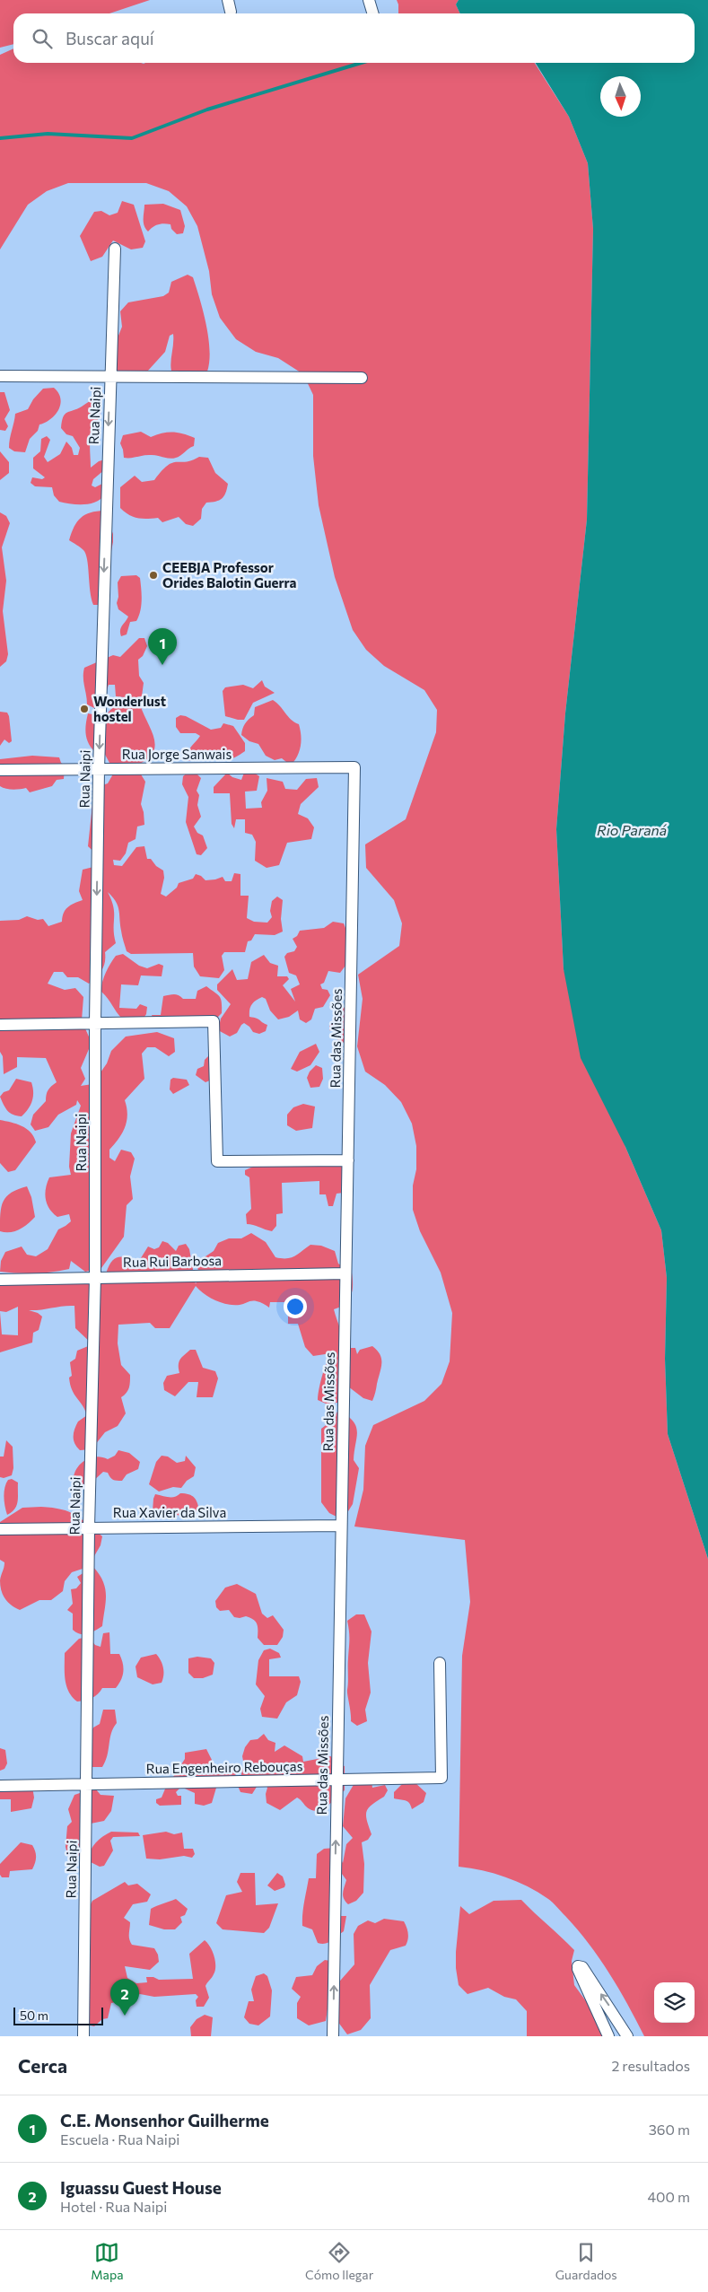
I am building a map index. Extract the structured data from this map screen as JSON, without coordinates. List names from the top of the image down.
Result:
{
  "streets": {
    "street": [
      "Rua Naipi",
      "Rua Jorge Sanwais",
      "Rua das Missões",
      "Rua Rui Barbosa",
      "Rua Xavier da Silva",
      "Rua Engenheiro Rebouças"
    ]
  },
  "crossings": [
    ["Rua Naipi", "Rua Jorge Sanwais"],
    ["Rua Naipi", "Rua Rui Barbosa"],
    ["Rua Naipi", "Rua Xavier da Silva"],
    ["Rua Naipi", "Rua Engenheiro Rebouças"],
    ["Rua Jorge Sanwais", "Rua das Missões"],
    ["Rua das Missões", "Rua Rui Barbosa"],
    ["Rua das Missões", "Rua Xavier da Silva"],
    ["Rua das Missões", "Rua Engenheiro Rebouças"]
  ],
  "one_way": ["Rua Naipi"],
  "water": ["Rio Paraná"],
  "places": ["CEEBJA Professor Orides Balotin Guerra", "Wonderlust hostel"],
  "scale_bar": "50 m",
  "north": "bottom",
  "page": {
    "search": "Buscar aquí",
    "pins": ["1", "2"],
    "scale": "50 m",
    "heading": ["Cerca", "2 resultados"],
    "list": [
      {
        "mark": "1",
        "name": "C.E. Monsenhor Guilherme",
        "note": "Escuela · Rua Naipi",
        "value": "360 m"
      },
      {
        "mark": "2",
        "name": "Iguassu Guest House",
        "note": "Hotel · Rua Naipi",
        "value": "400 m"
      }
    ],
    "nav": ["Mapa", "Cómo llegar", "Guardados"]
  }
}
